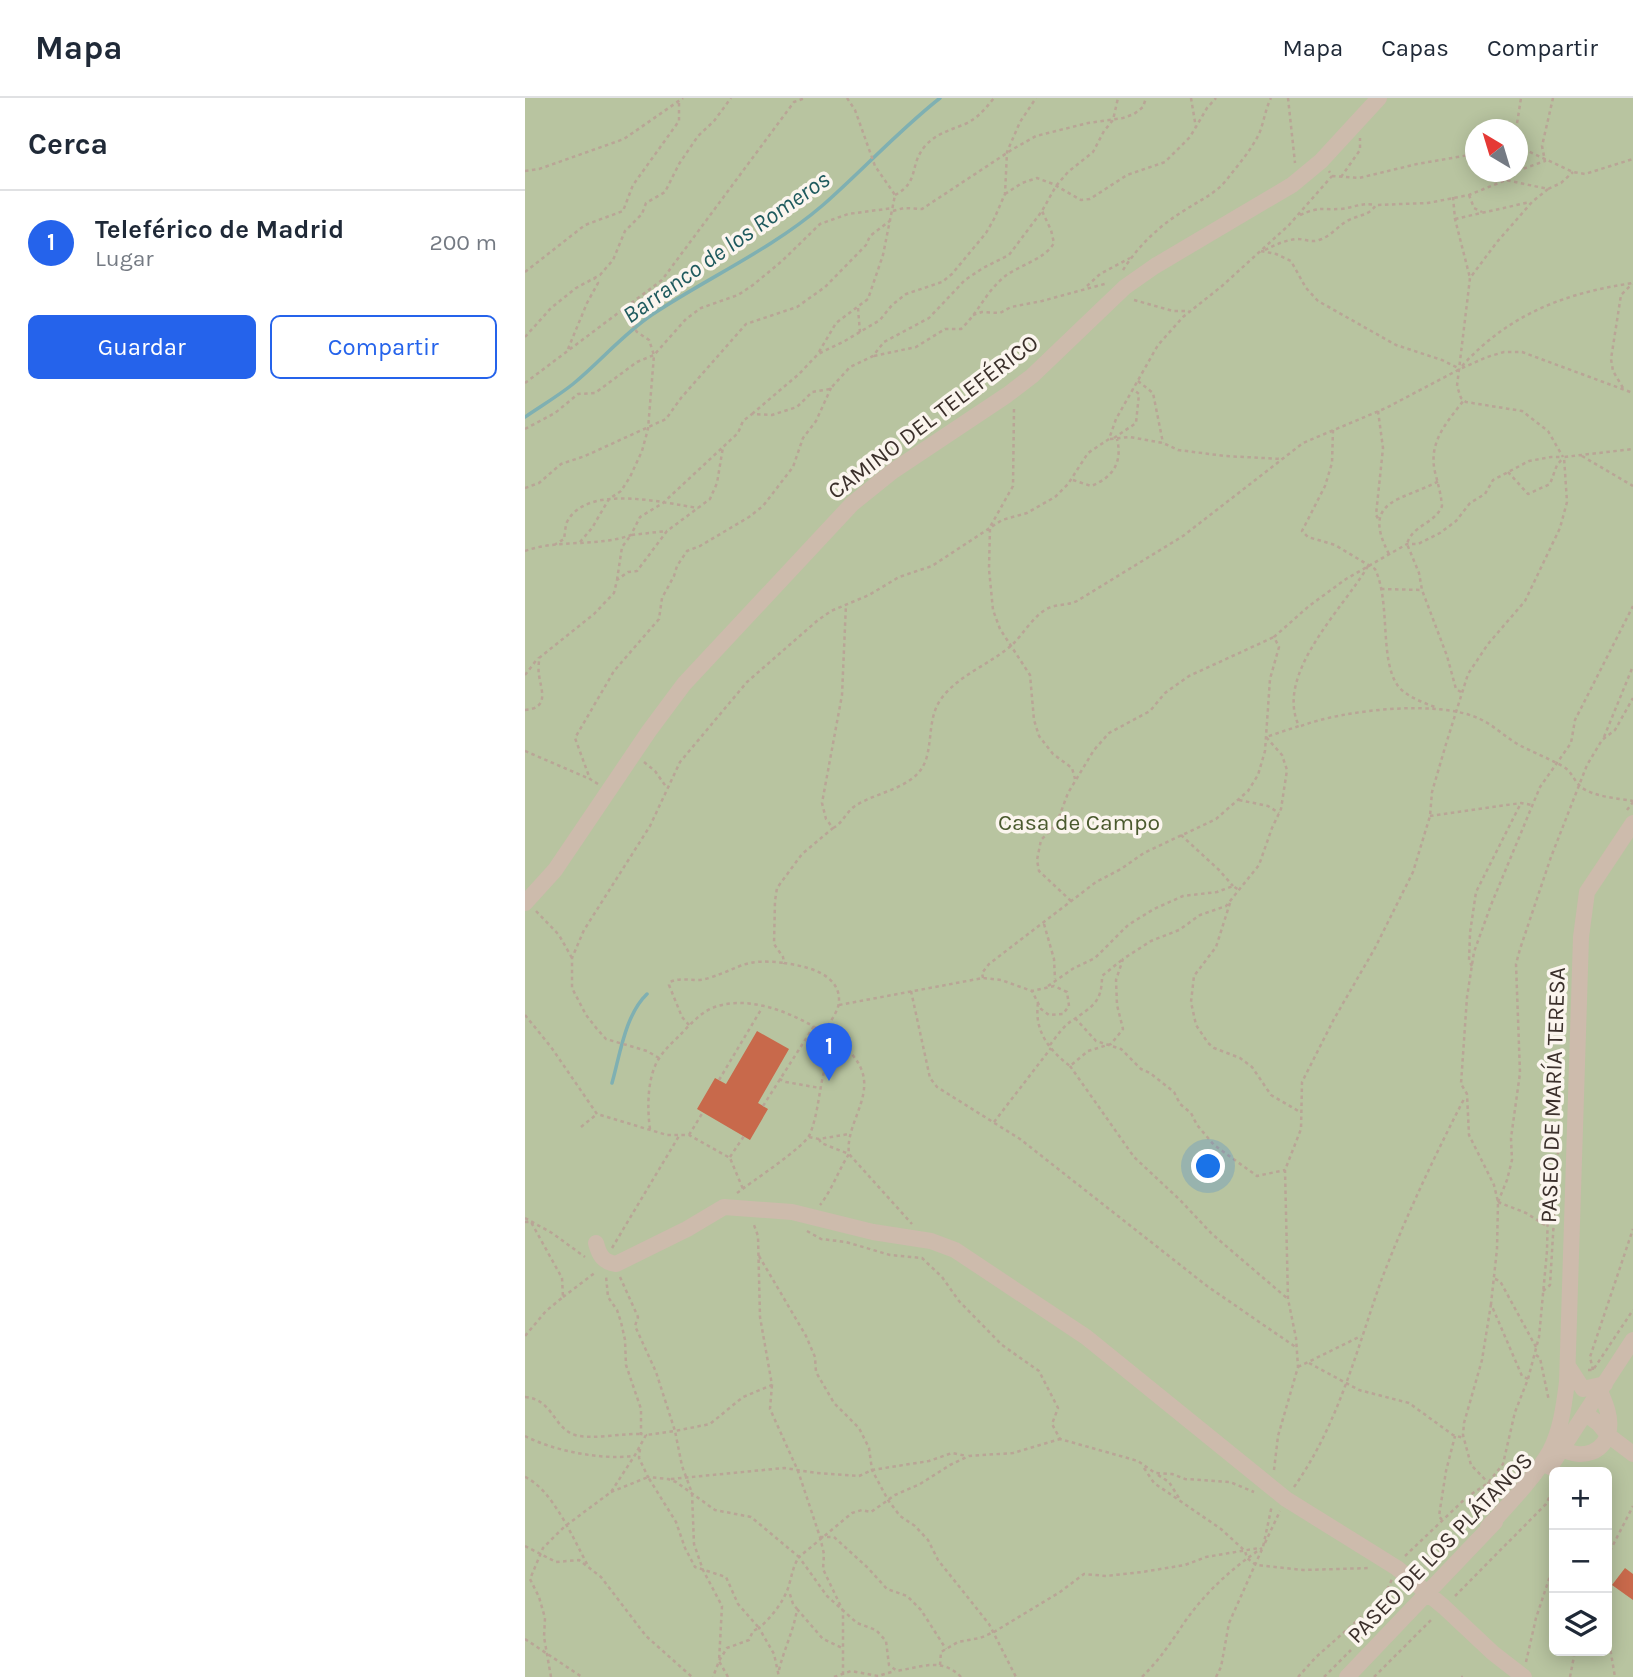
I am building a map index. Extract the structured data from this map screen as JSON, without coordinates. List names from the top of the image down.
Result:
{
  "streets": {
    "street": ["CAMINO DEL TELEFÉRICO", "PASEO DE MARÍA TERESA", "PASEO DE LOS PLÁTANOS"]
  },
  "crossings": [
    ["PASEO DE MARÍA TERESA", "PASEO DE LOS PLÁTANOS"]
  ],
  "water": ["Barranco de los Romeros"],
  "parks": ["Casa de Campo"],
  "north": "top left",
  "page": {
    "header": "Mapa",
    "nav": ["Mapa", "Capas", "Compartir"],
    "heading": "Cerca",
    "list": [
      {
        "mark": "1",
        "name": "Teleférico de Madrid",
        "note": "Lugar",
        "value": "200 m"
      }
    ],
    "buttons": ["Guardar", "Compartir"],
    "pins": "1",
    "map_buttons": ["+", "−"]
  }
}
